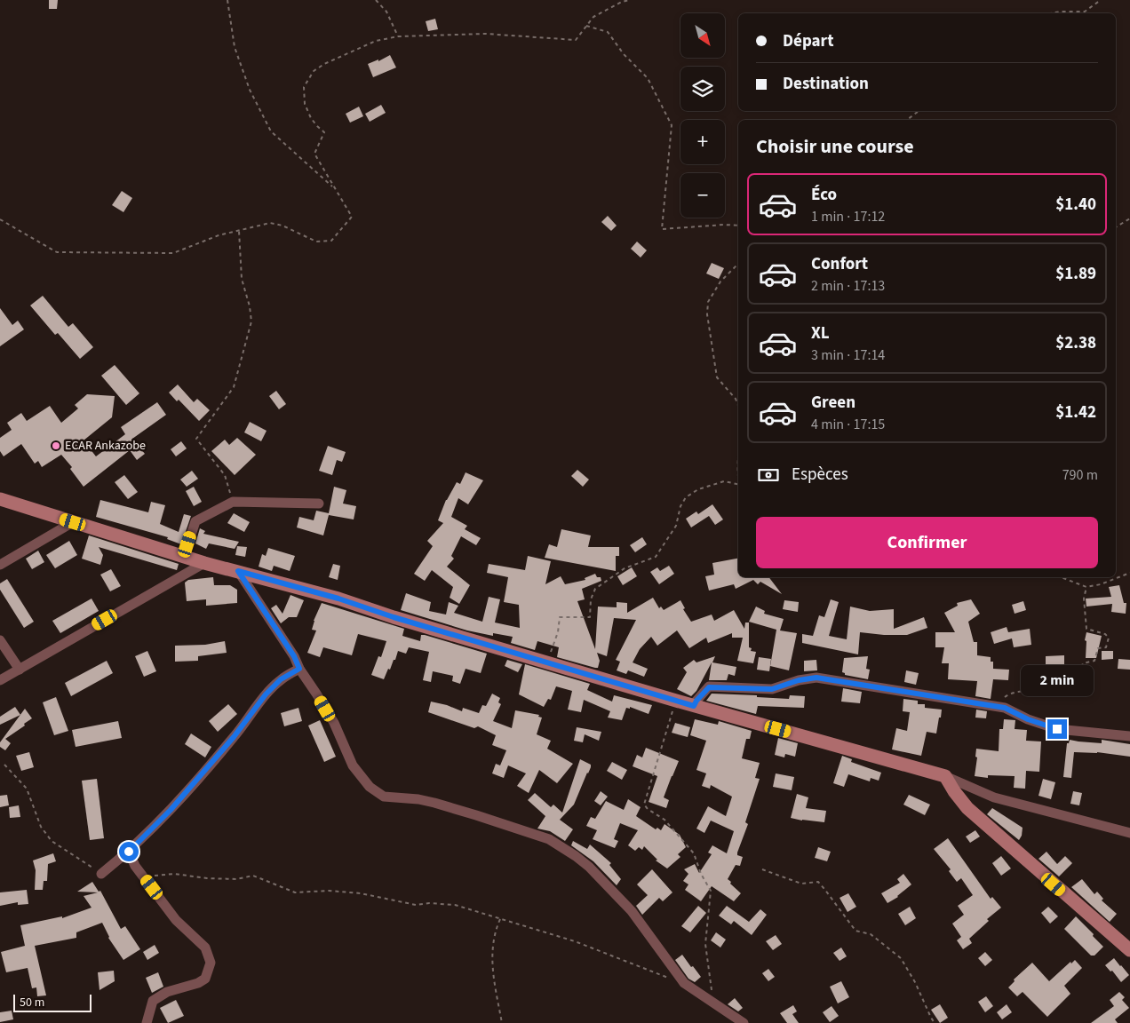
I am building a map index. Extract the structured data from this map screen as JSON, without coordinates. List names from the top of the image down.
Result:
{
  "places": ["ECAR Ankazobe"],
  "scale_bar": "50 m",
  "north": "bottom right",
  "page": {
    "map_buttons": ["+", "−"],
    "banner": ["Départ", "Destination"],
    "heading": "Choisir une course",
    "list": [
      {
        "name": "Éco",
        "note": "1 min · 17:12",
        "value": "$1.40"
      },
      {
        "name": "Confort",
        "note": "2 min · 17:13",
        "value": "$1.89"
      },
      {
        "name": "XL",
        "note": "3 min · 17:14",
        "value": "$2.38"
      },
      {
        "name": "Green",
        "note": "4 min · 17:15",
        "value": "$1.42"
      }
    ],
    "pay": ["Espèces", "790 m"],
    "buttons": "Confirmer",
    "bubble": "2 min",
    "scale": "50 m"
  }
}
